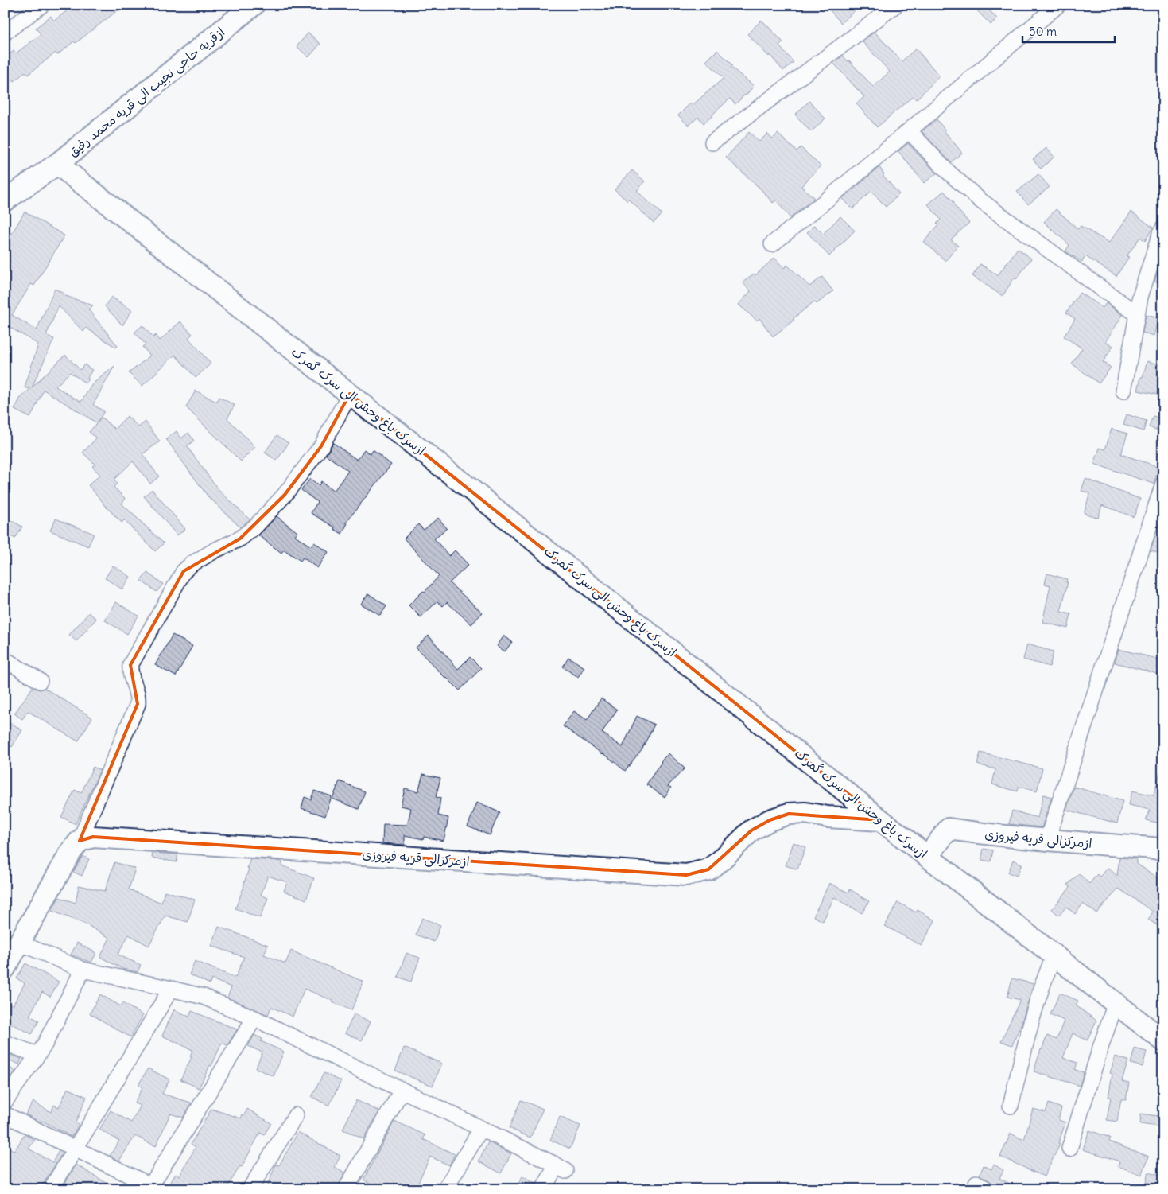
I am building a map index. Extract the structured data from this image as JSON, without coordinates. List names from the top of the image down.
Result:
{
  "streets": {
    "main road": ["ازقریه حاجی نجیب الی قریه محمد رفیق", "ازسرک باغ وحش الی سرک گمرک", "ازمرکزالی قریه فیروزی"]
  },
  "crossings": [
    ["ازقریه حاجی نجیب الی قریه محمد رفیق", "ازسرک باغ وحش الی سرک گمرک"],
    ["ازسرک باغ وحش الی سرک گمرک", "ازمرکزالی قریه فیروزی"]
  ],
  "scale_bar": "50 m"
}
